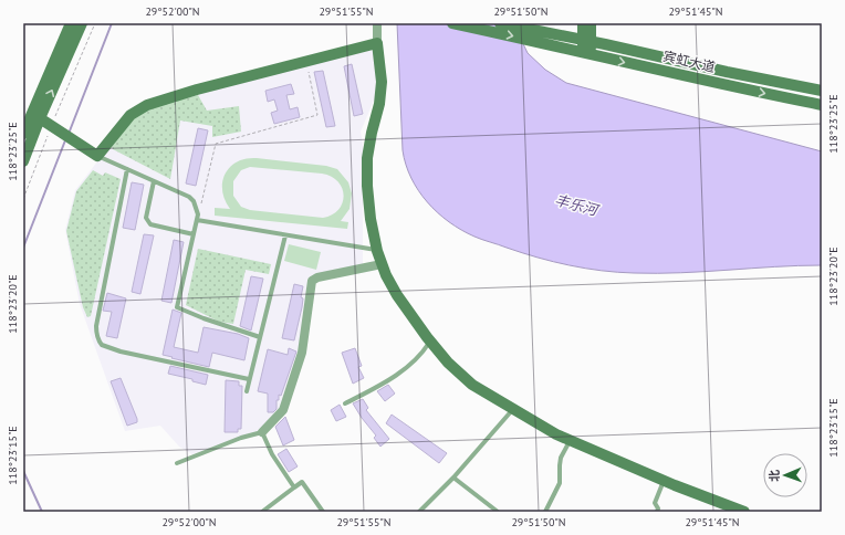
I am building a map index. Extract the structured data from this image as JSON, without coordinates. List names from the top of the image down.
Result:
{
  "streets": {
    "street": ["宾虹大道"]
  },
  "water": ["丰乐河"],
  "north": "left",
  "coordinates": [
    "29°52'00\"N",
    "29°51'55\"N",
    "29°51'50\"N",
    "29°51'45\"N",
    "118°23'25\"E",
    "118°23'20\"E",
    "118°23'15\"E"
  ]
}
